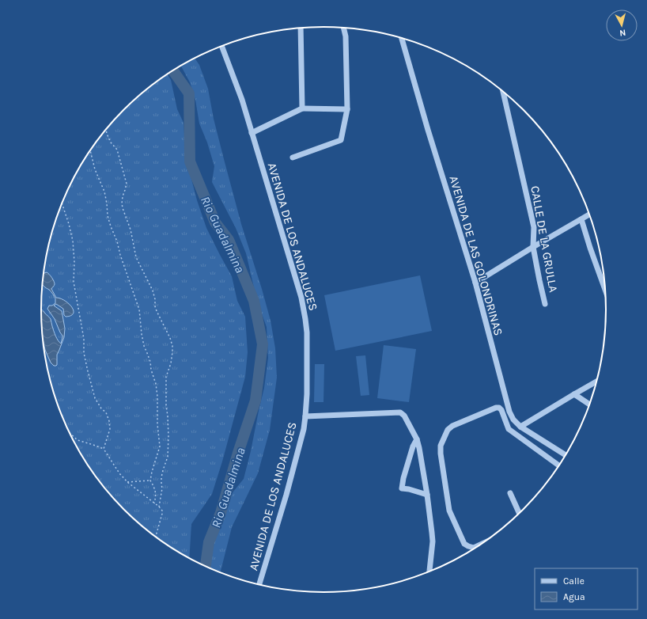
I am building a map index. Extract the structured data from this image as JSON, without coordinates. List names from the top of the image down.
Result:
{
  "streets": {
    "street": ["AVENIDA DE LOS ANDALUCES", "CALLE DE LA GRULLA", "AVENIDA DE LAS GOLONDRINAS"]
  },
  "water": ["Rio Guadalmina"],
  "legend": ["Calle", "Agua"],
  "north": "bottom"
}
